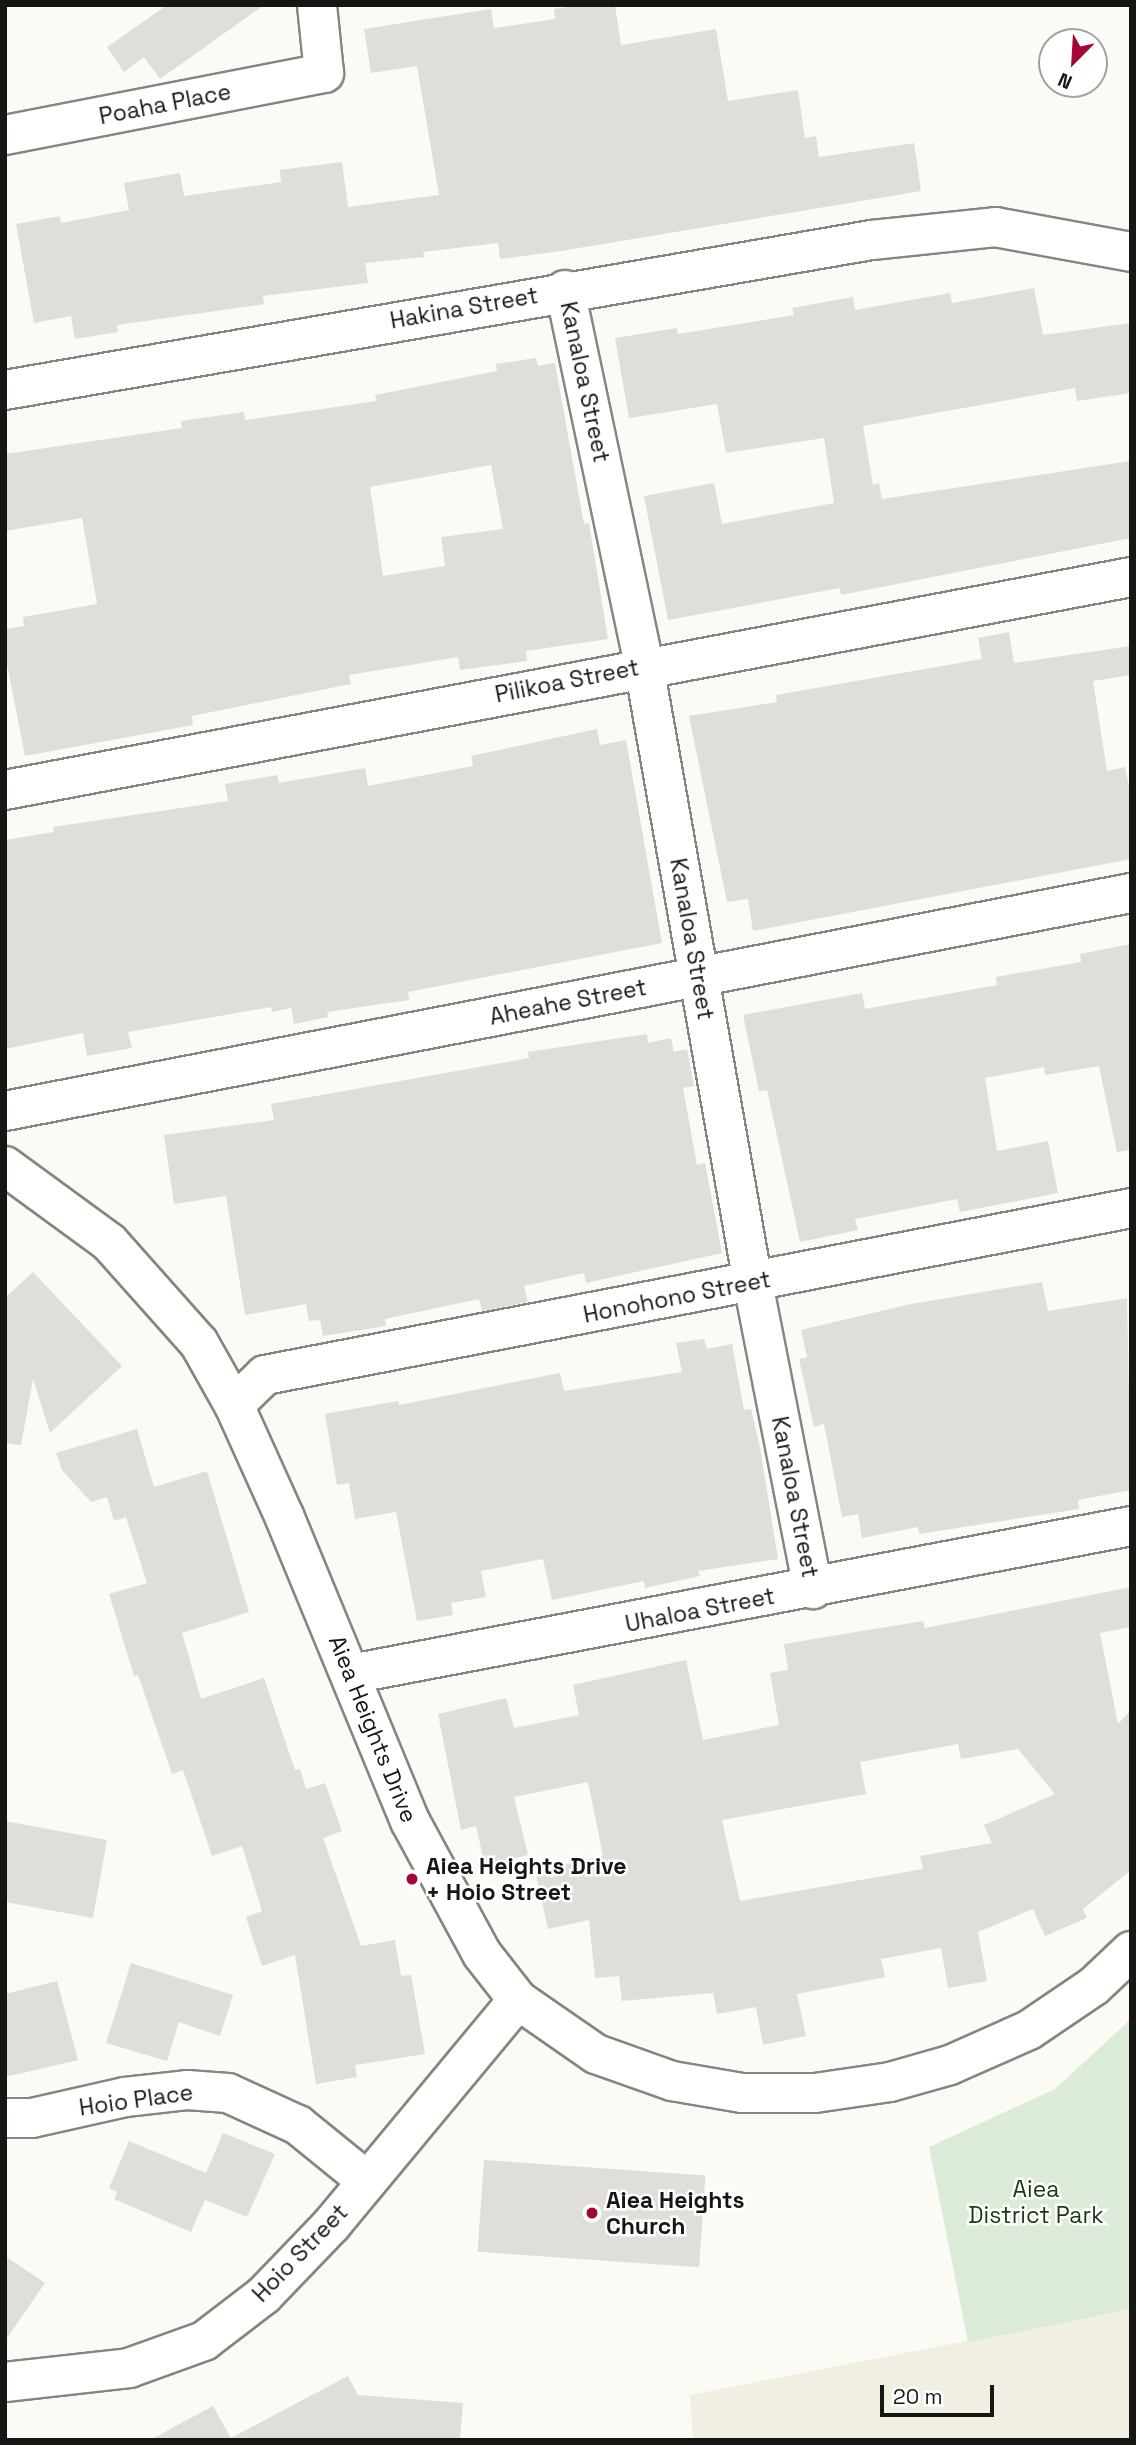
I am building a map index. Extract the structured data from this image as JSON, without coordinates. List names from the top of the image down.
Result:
{
  "streets": {
    "street": [
      "Poaha Place",
      "Hakina Street",
      "Kanaloa Street",
      "Pilikoa Street",
      "Aheahe Street",
      "Honohono Street",
      "Uhaloa Street",
      "Aiea Heights Drive",
      "Hoio Place",
      "Hoio Street"
    ]
  },
  "crossings": [
    ["Hakina Street", "Kanaloa Street"],
    ["Kanaloa Street", "Pilikoa Street"],
    ["Kanaloa Street", "Aheahe Street"],
    ["Kanaloa Street", "Honohono Street"],
    ["Kanaloa Street", "Uhaloa Street"],
    ["Honohono Street", "Aiea Heights Drive"],
    ["Uhaloa Street", "Aiea Heights Drive"],
    ["Aiea Heights Drive", "Hoio Street"],
    ["Hoio Place", "Hoio Street"]
  ],
  "parks": ["Aiea District Park"],
  "places": ["Aiea Heights Drive + Hoio Street", "Aiea Heights Church"],
  "scale_bar": "20 m",
  "north": "bottom left"
}
